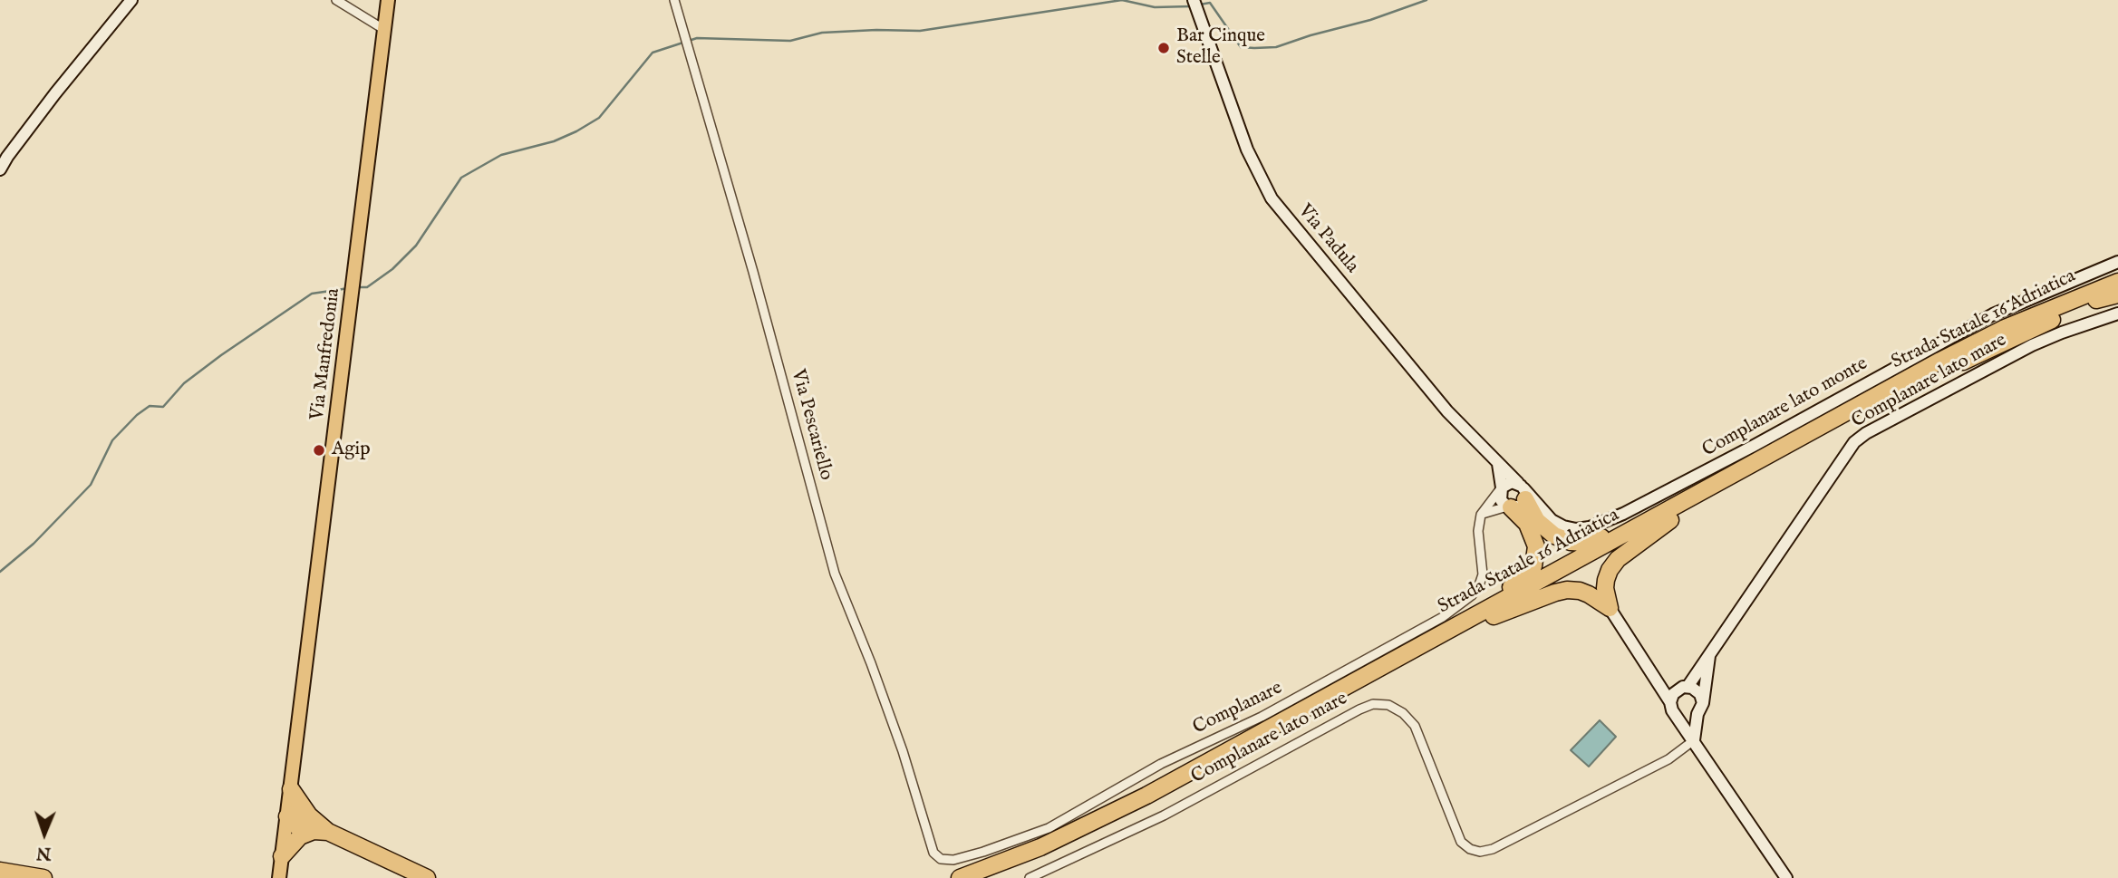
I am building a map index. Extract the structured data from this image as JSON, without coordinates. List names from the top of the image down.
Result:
{
  "streets": {
    "highway": ["Strada Statale 16 Adriatica"],
    "main road": ["Via Manfredonia"],
    "street": [
      "Via Padula",
      "Complanare lato mare",
      "Complanare lato monte",
      "Via Pescariello",
      "Complanare"
    ]
  },
  "crossings": [
    ["Via Padula", "Complanare lato monte"],
    ["Via Pescariello", "Complanare"]
  ],
  "places": ["Bar Cinque Stelle", "Agip"],
  "north": "bottom"
}
